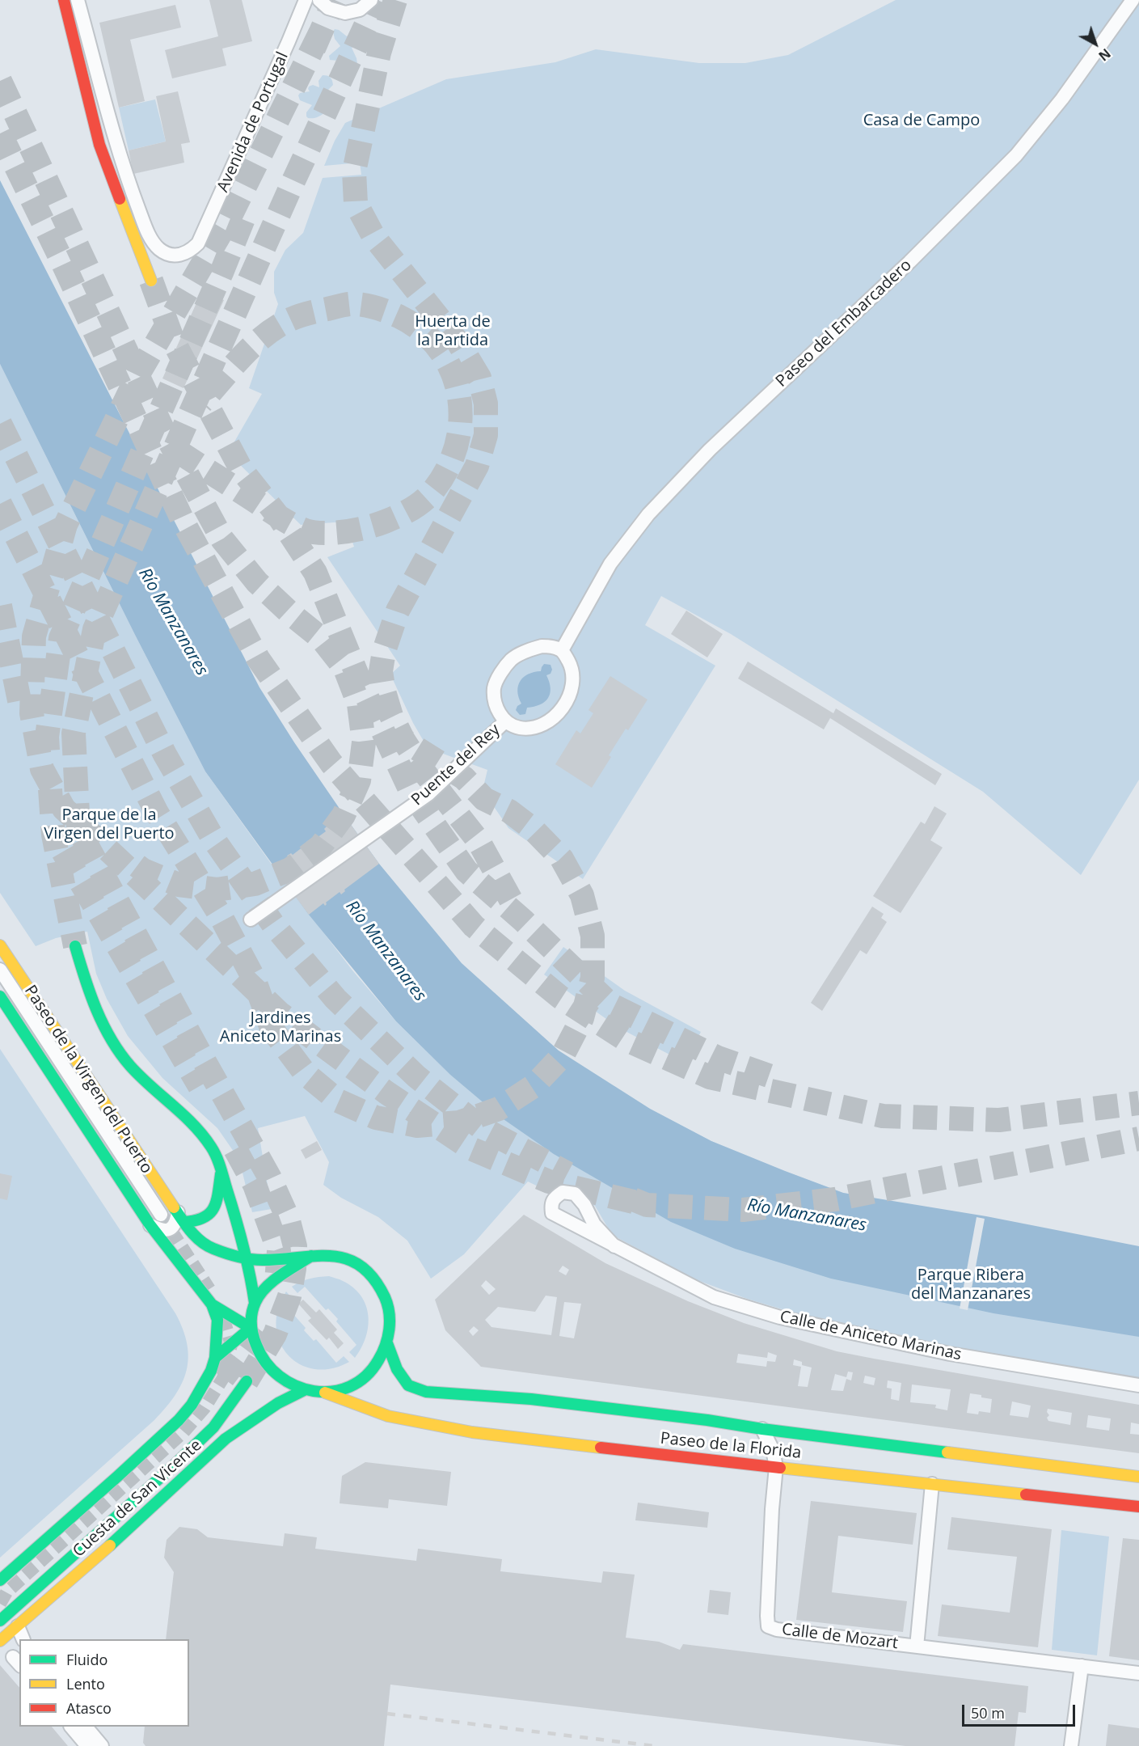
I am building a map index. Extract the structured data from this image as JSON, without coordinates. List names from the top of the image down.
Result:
{
  "streets": {
    "main road": ["Paseo de la Virgen del Puerto", "Paseo de la Florida", "Cuesta de San Vicente"],
    "street": [
      "Avenida de Portugal",
      "Paseo del Embarcadero",
      "Puente del Rey",
      "Calle de Aniceto Marinas",
      "Calle de Mozart"
    ]
  },
  "crossings": [
    ["Paseo del Embarcadero", "Puente del Rey"],
    ["Paseo de la Virgen del Puerto", "Paseo de la Florida"],
    ["Paseo de la Virgen del Puerto", "Cuesta de San Vicente"],
    ["Paseo de la Florida", "Cuesta de San Vicente"],
    ["Paseo de la Florida", "Calle de Mozart"]
  ],
  "water": ["Río Manzanares"],
  "parks": [
    "Casa de Campo",
    "Huerta de la Partida",
    "Parque de la Virgen del Puerto",
    "Jardines Aniceto Marinas",
    "Parque Ribera del Manzanares"
  ],
  "legend": ["Fluido", "Lento", "Atasco"],
  "scale_bar": "50 m",
  "north": "bottom right"
}
